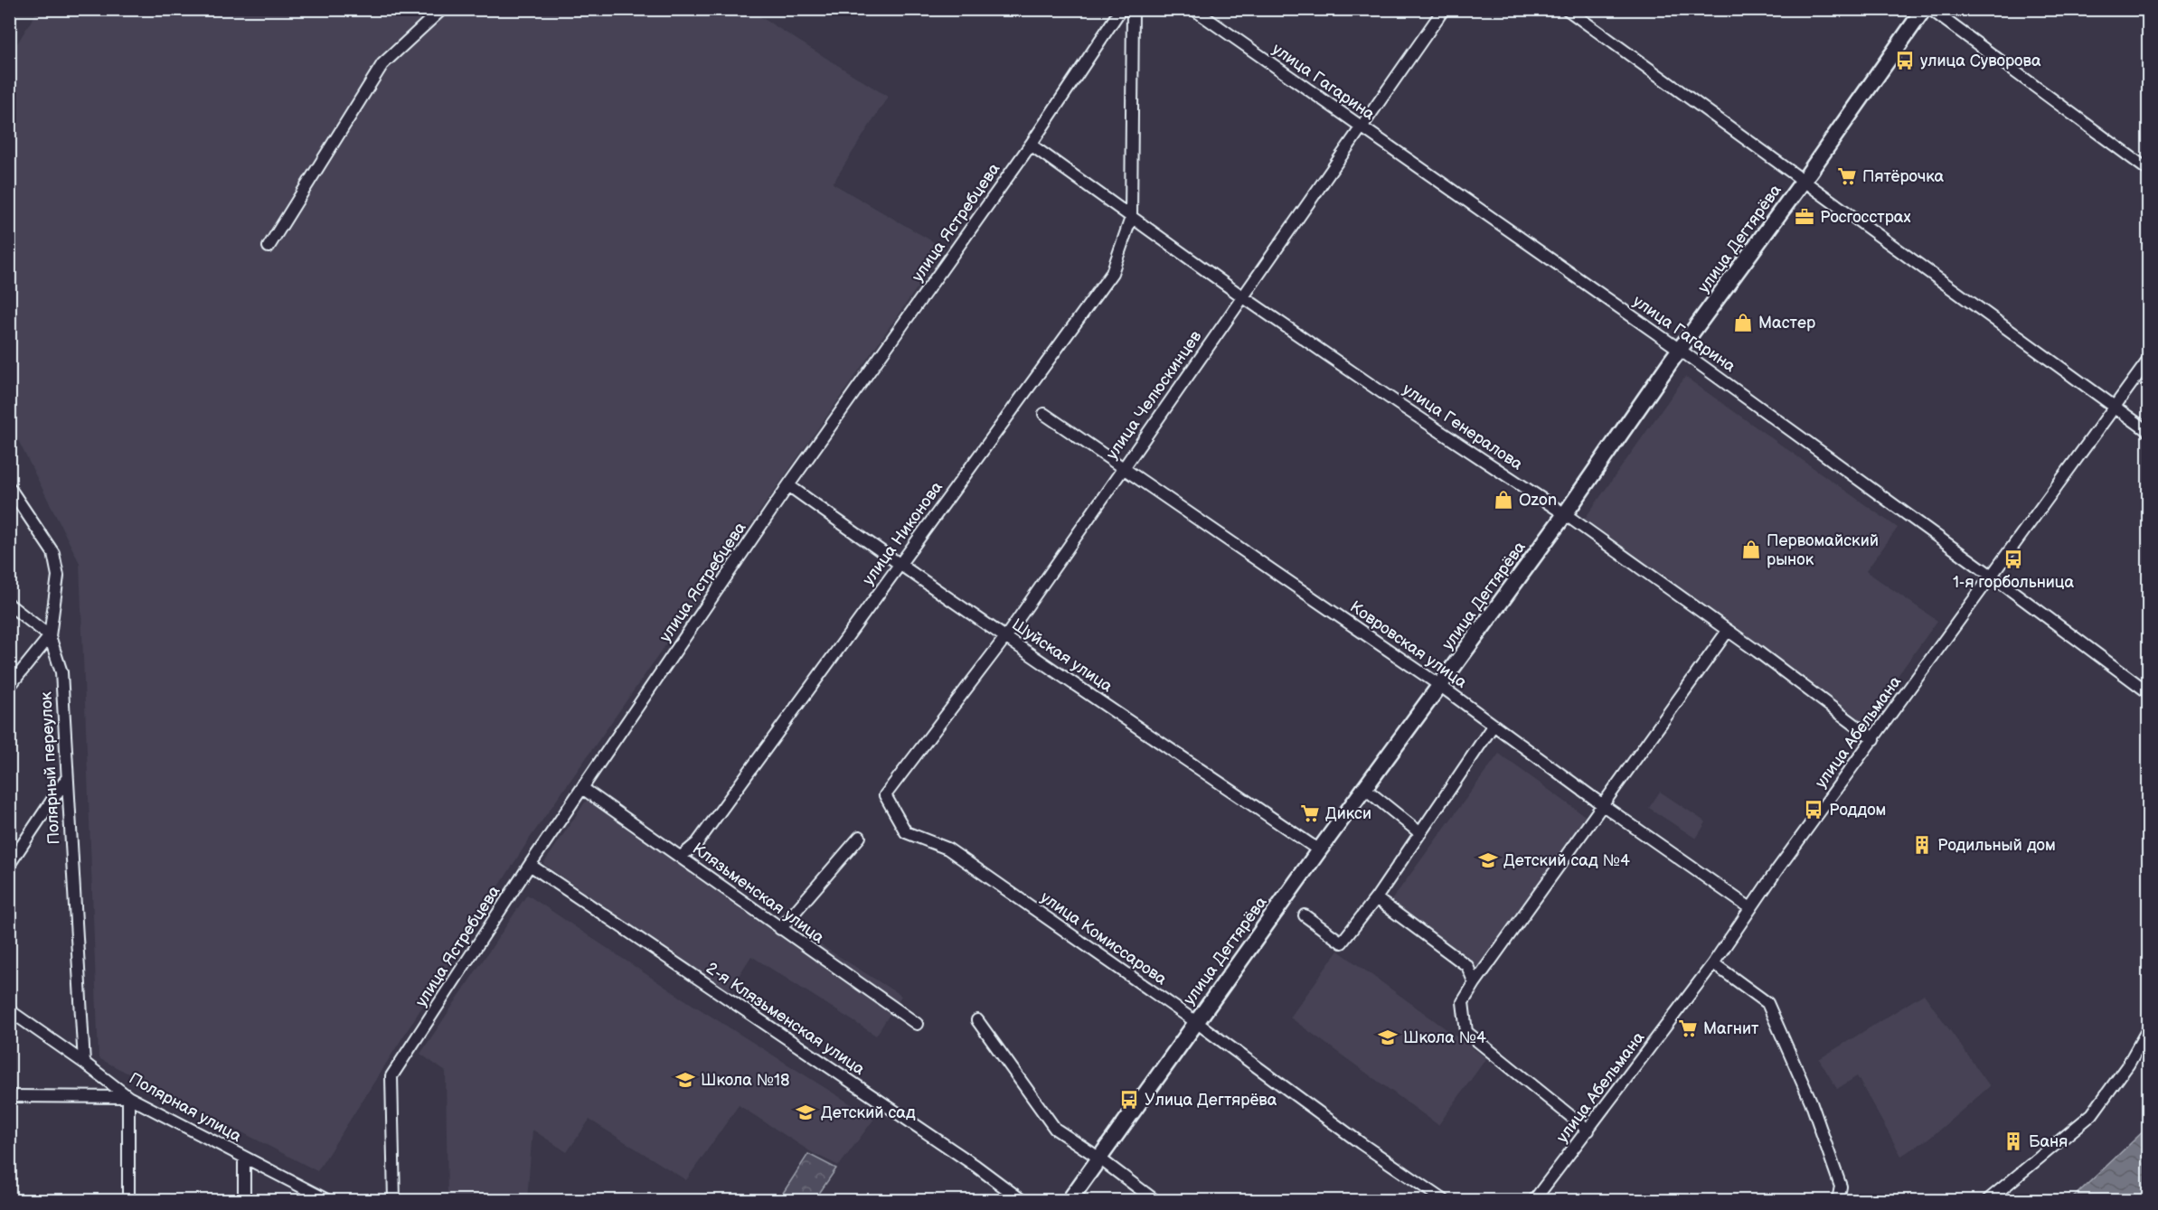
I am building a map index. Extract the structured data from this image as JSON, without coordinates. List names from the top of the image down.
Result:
{
  "streets": {
    "main road": ["улица Дегтярёва"],
    "street": [
      "улица Гагарина",
      "улица Ястребцева",
      "улица Челюскинцев",
      "улица Генералова",
      "улица Никонова",
      "Ковровская улица",
      "Шуйская улица",
      "улица Абельмана",
      "Полярный переулок",
      "Клязьменская улица",
      "улица Комиссарова",
      "2-я Клязьменская улица",
      "Полярная улица"
    ]
  },
  "crossings": [
    ["улица Гагарина", "улица Дегтярёва"],
    ["улица Гагарина", "улица Челюскинцев"],
    ["улица Гагарина", "улица Абельмана"],
    ["улица Ястребцева", "улица Генералова"],
    ["улица Ястребцева", "Шуйская улица"],
    ["улица Ястребцева", "Клязьменская улица"],
    ["улица Ястребцева", "2-я Клязьменская улица"],
    ["улица Дегтярёва", "улица Генералова"],
    ["улица Дегтярёва", "Ковровская улица"],
    ["улица Дегтярёва", "Шуйская улица"],
    ["улица Дегтярёва", "улица Комиссарова"],
    ["улица Челюскинцев", "улица Генералова"],
    ["улица Челюскинцев", "Ковровская улица"],
    ["улица Челюскинцев", "Шуйская улица"],
    ["улица Челюскинцев", "улица Комиссарова"],
    ["улица Генералова", "улица Никонова"],
    ["улица Генералова", "улица Абельмана"],
    ["улица Никонова", "Шуйская улица"],
    ["улица Никонова", "Клязьменская улица"],
    ["Ковровская улица", "улица Абельмана"],
    ["Полярный переулок", "Полярная улица"]
  ],
  "places": {
    "bus stop": [
      "улица Суворова",
      "1-я горбольница",
      "Роддом",
      "Улица Дегтярёва"
    ],
    "supermarket": ["Пятёрочка", "Дикси", "Магнит"],
    "office": ["Росгосстрах"],
    "shop": ["Мастер", "Ozon", "Первомайский рынок"],
    "building": ["Родильный дом", "Баня"],
    "school or university": [
      "Детский сад №4",
      "Школа №4",
      "Школа №18",
      "Детский сад"
    ]
  }
}
